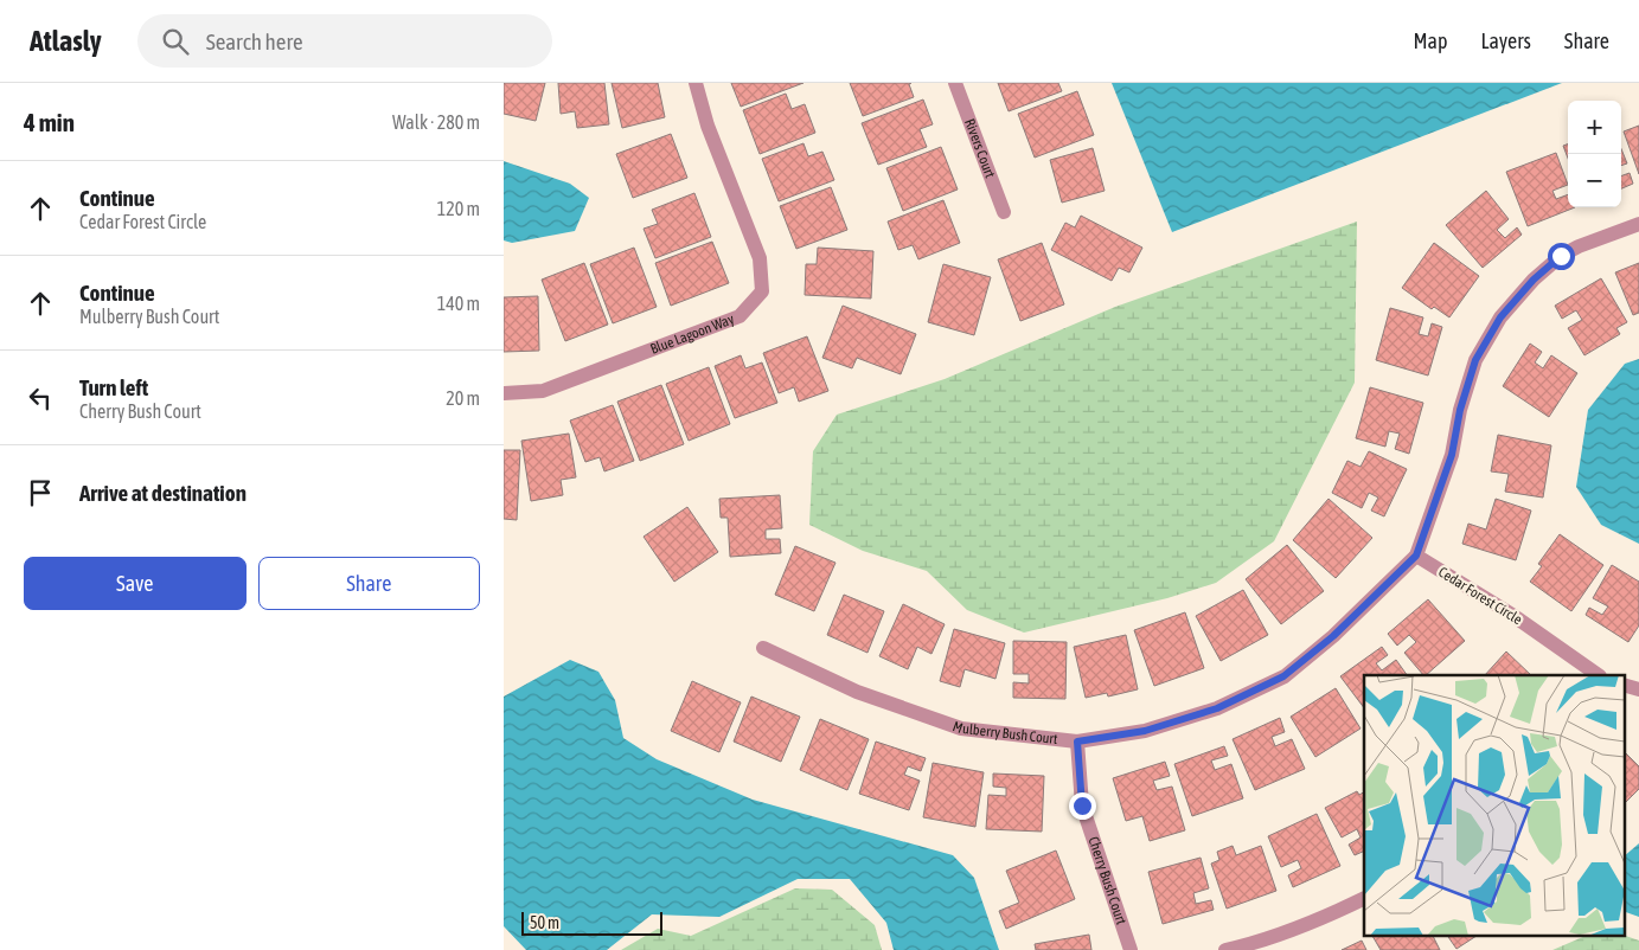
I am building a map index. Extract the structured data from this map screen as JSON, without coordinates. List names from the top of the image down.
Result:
{
  "streets": {
    "street": [
      "Rivers Court",
      "Blue Lagoon Way",
      "Cedar Forest Circle",
      "Mulberry Bush Court",
      "Cherry Bush Court"
    ]
  },
  "crossings": [
    ["Cedar Forest Circle", "Mulberry Bush Court"],
    ["Mulberry Bush Court", "Cherry Bush Court"]
  ],
  "scale_bar": "50 m",
  "page": {
    "header": "Atlasly",
    "search": "Search here",
    "nav": ["Map", "Layers", "Share"],
    "heading": ["4 min", "Walk · 280 m"],
    "map_buttons": ["+", "−"],
    "list": [
      ["Continue", "Cedar Forest Circle", "120 m"],
      ["Continue", "Mulberry Bush Court", "140 m"],
      ["Turn left", "Cherry Bush Court", "20 m"],
      "Arrive at destination"
    ],
    "buttons": ["Save", "Share"],
    "scale": "50 m"
  }
}
